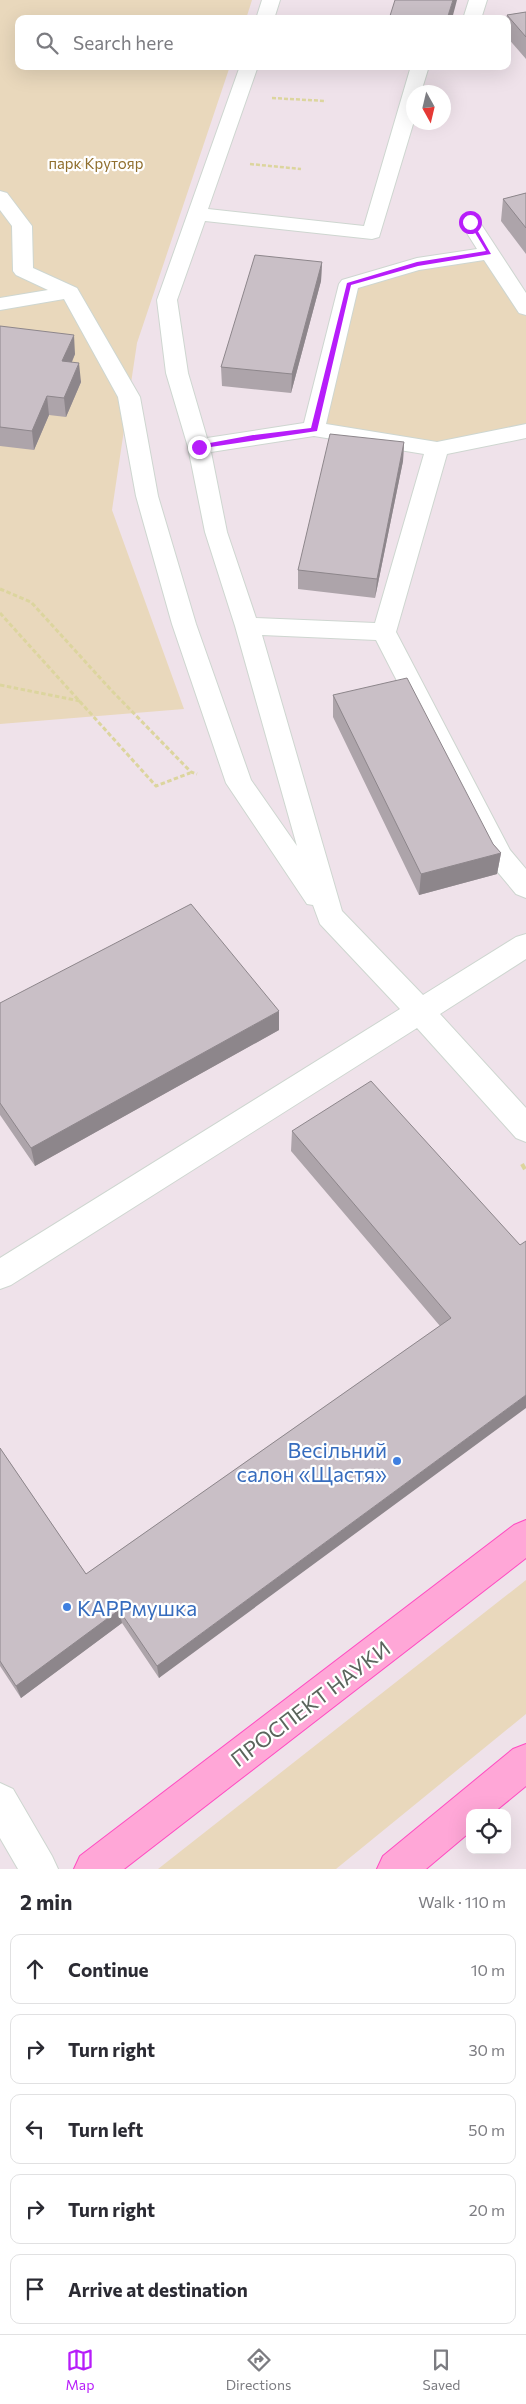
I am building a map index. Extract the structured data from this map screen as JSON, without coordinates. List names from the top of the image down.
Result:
{
  "streets": {
    "main road": ["ПРОСПЕКТ НАУКИ"]
  },
  "parks": ["парк Крутояр"],
  "places": ["Весільний салон «Щастя»", "КАРРмушка"],
  "north": "bottom",
  "page": {
    "search": "Search here",
    "heading": ["2 min", "Walk · 110 m"],
    "list": [
      ["Continue", "10 m"],
      ["Turn right", "30 m"],
      ["Turn left", "50 m"],
      ["Turn right", "20 m"],
      "Arrive at destination"
    ],
    "nav": ["Map", "Directions", "Saved"]
  }
}
